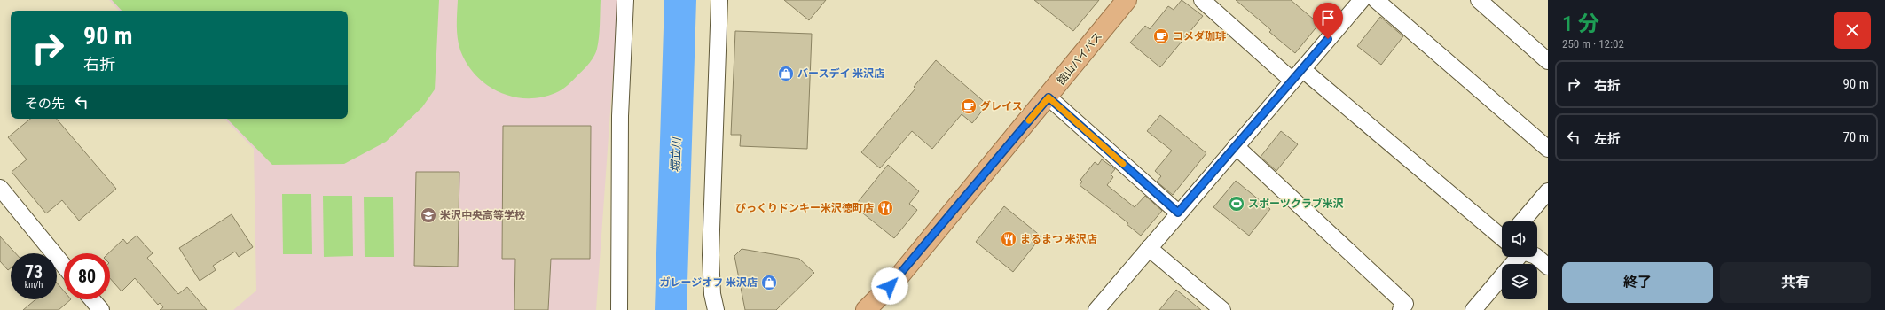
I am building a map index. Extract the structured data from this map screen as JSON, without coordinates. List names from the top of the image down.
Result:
{
  "streets": {
    "highway": ["舘山バイパス"]
  },
  "water": ["堀立川"],
  "places": {
    "cafe": ["コメダ珈琲", "グレイス"],
    "shop": ["バースデイ 米沢店", "ガレージオフ 米沢店"],
    "sports": ["スポーツクラブ米沢"],
    "restaurant": ["びっくりドンキー米沢徳町店", "まるまつ 米沢店"],
    "school or university": ["米沢中央高等学校"]
  },
  "page": {
    "heading": ["1 分", "250 m · 12:02"],
    "turn": ["90 m", "右折"],
    "list": [
      {
        "name": "右折",
        "value": "90 m"
      },
      {
        "name": "左折",
        "value": "70 m"
      }
    ],
    "then": "その先",
    "speed": "73 km/h",
    "limit": "80",
    "buttons": ["終了", "共有"]
  }
}
